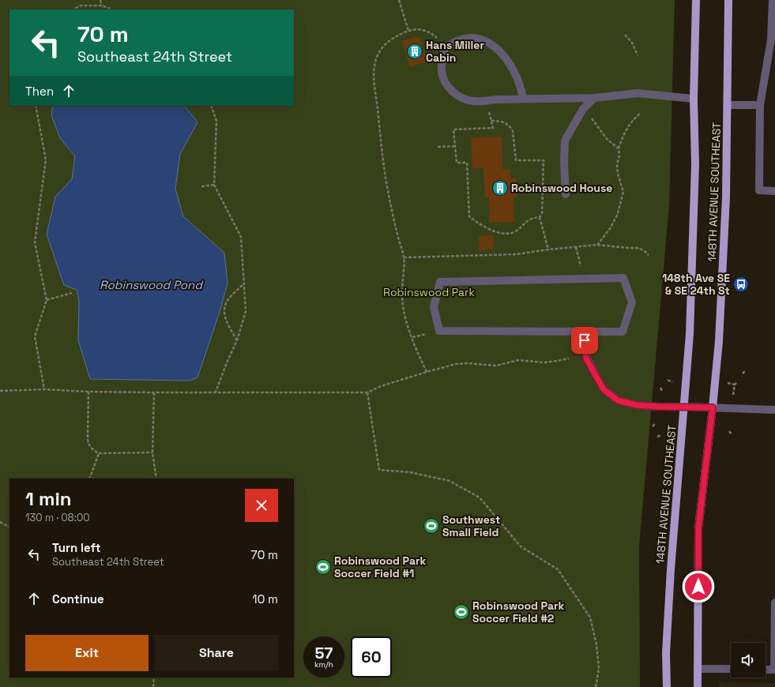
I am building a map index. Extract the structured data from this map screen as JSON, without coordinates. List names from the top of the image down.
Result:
{
  "streets": {
    "main road": ["148TH AVENUE SOUTHEAST"]
  },
  "water": ["Robinswood Pond"],
  "parks": ["Robinswood Park"],
  "places": {
    "building": ["Hans Miller Cabin", "Robinswood House"],
    "bus stop": ["148th Ave SE & SE 24th St"],
    "sports": ["Southwest Small Field", "Robinswood Park Soccer Field #1", "Robinswood Park Soccer Field #2"]
  },
  "page": {
    "turn": ["70 m", "Southeast 24th Street"],
    "then": "Then",
    "heading": ["1 min", "130 m · 08:00"],
    "list": [
      {
        "name": "Turn left",
        "note": "Southeast 24th Street",
        "value": "70 m"
      },
      {
        "name": "Continue",
        "value": "10 m"
      }
    ],
    "buttons": ["Exit", "Share"],
    "speed": "57 km/h",
    "limit": "60"
  }
}
